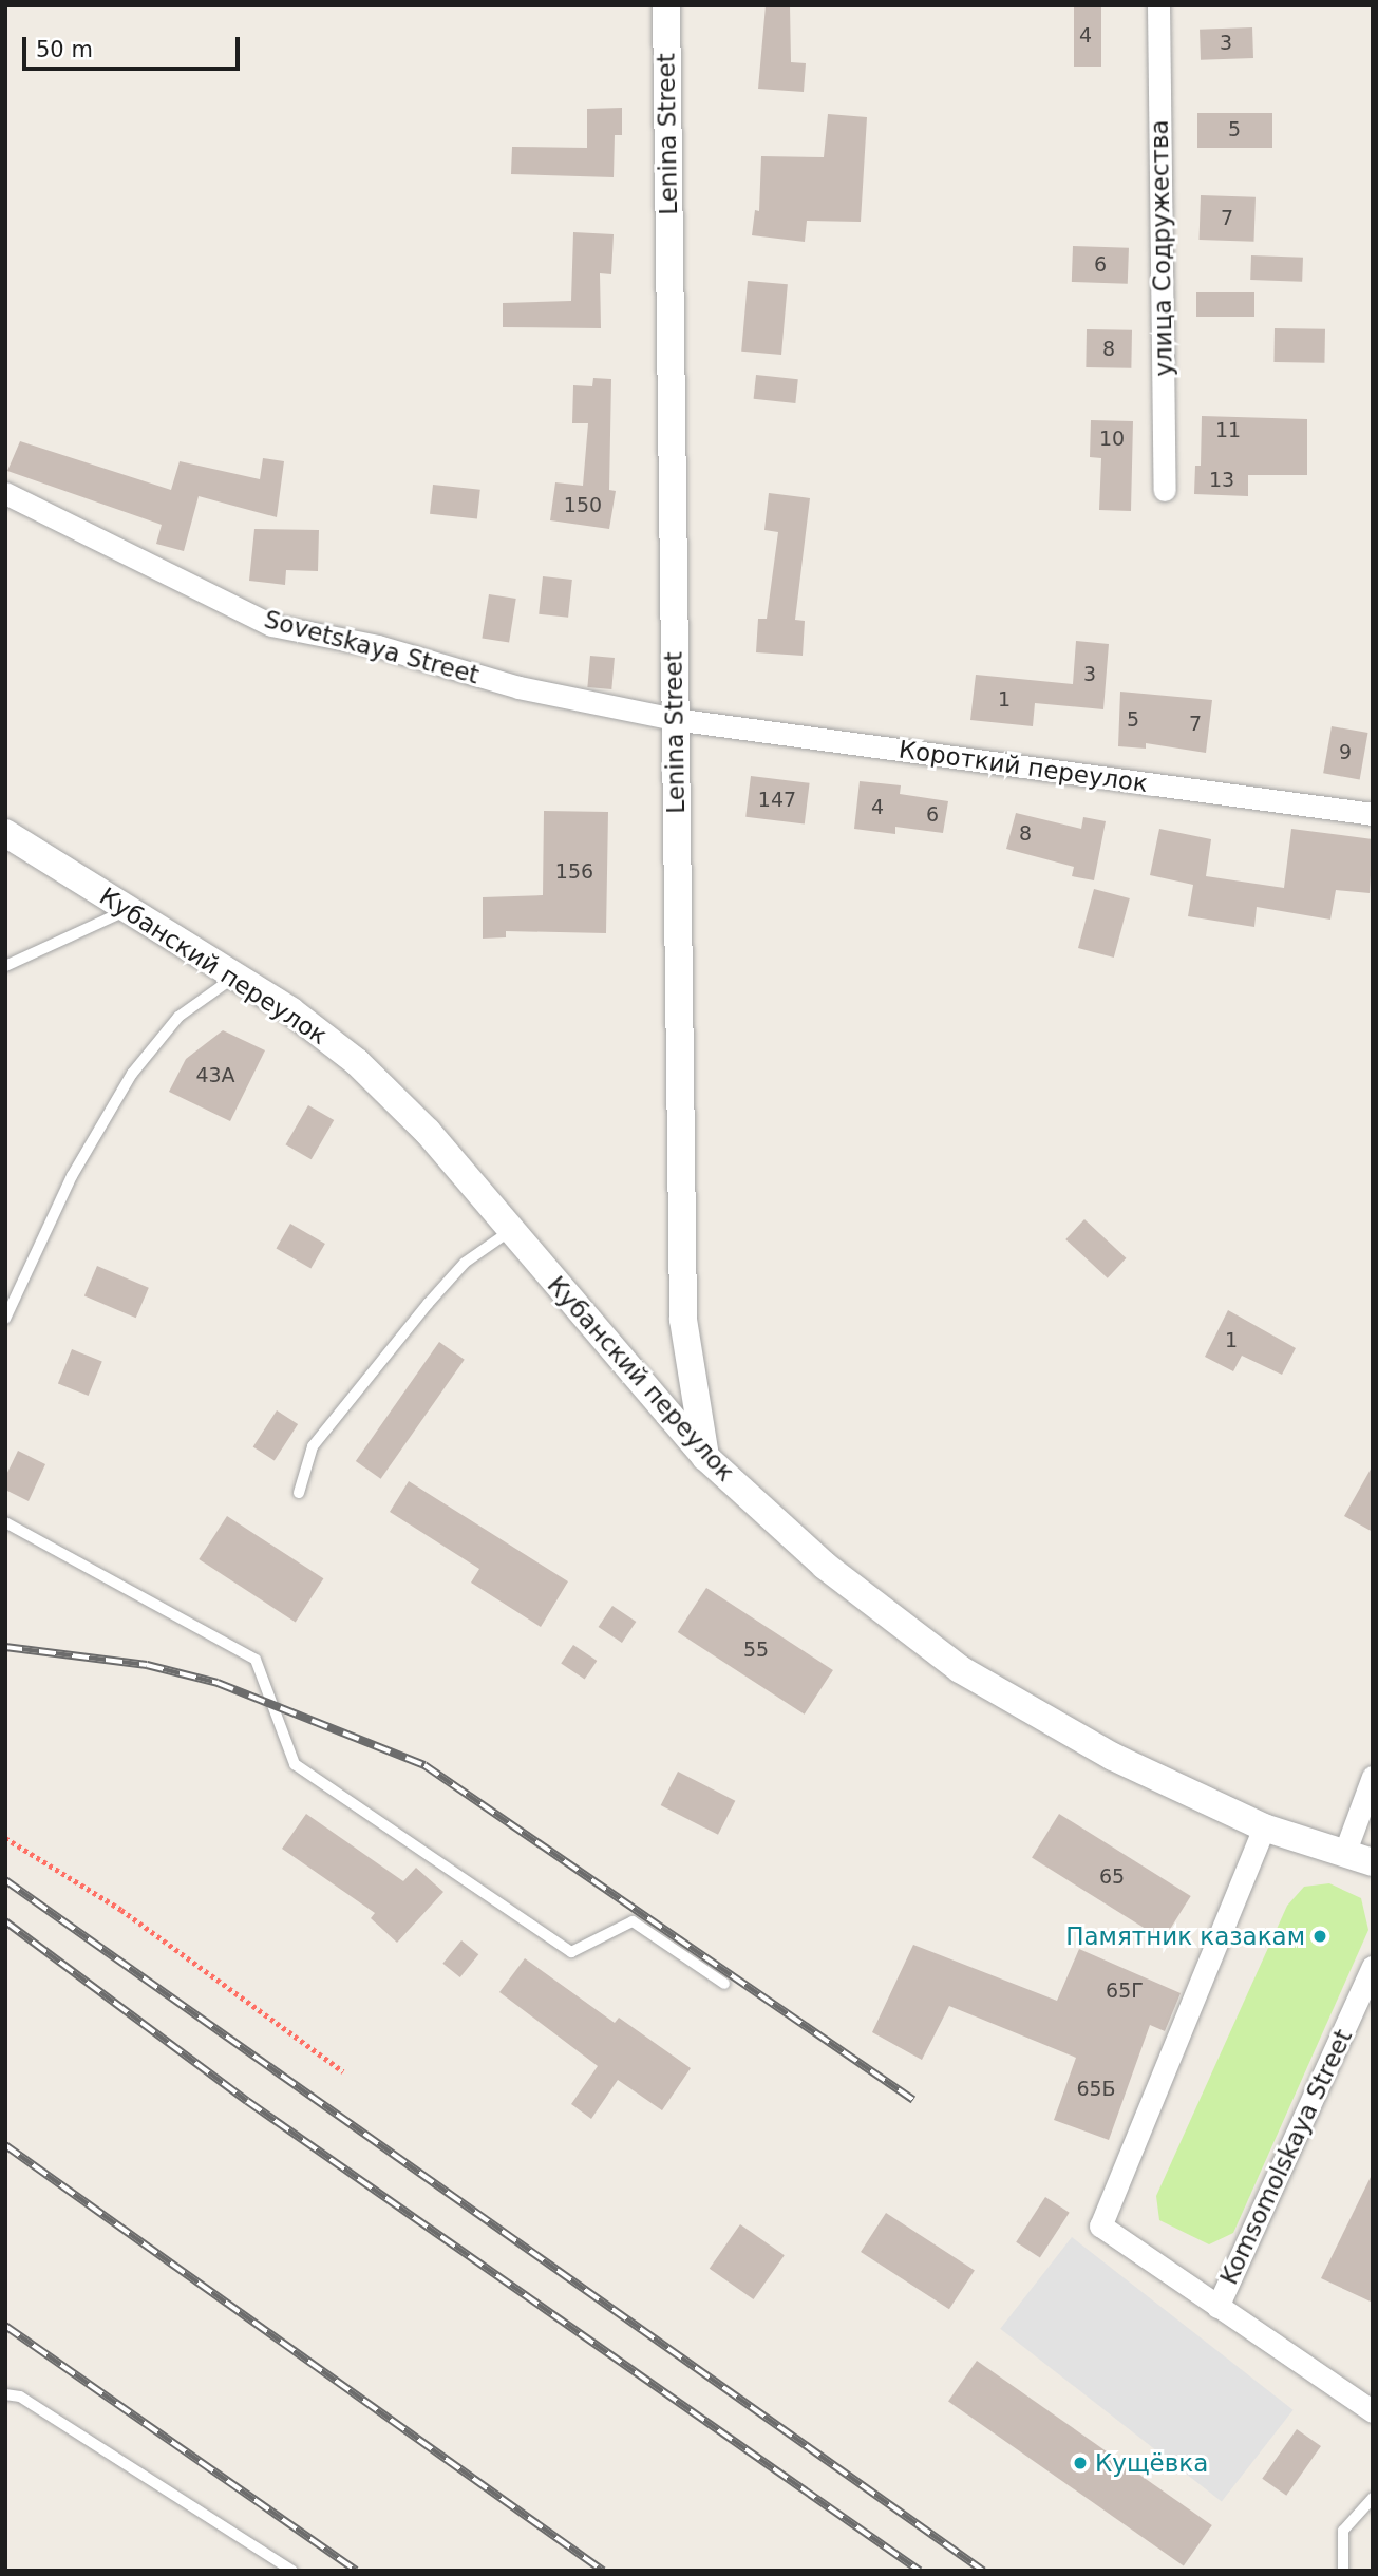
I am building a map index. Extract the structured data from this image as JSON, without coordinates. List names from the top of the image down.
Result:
{
  "streets": {
    "street": [
      "Lenina Street",
      "улица Содружества",
      "Sovetskaya Street",
      "Короткий переулок",
      "Кубанский переулок",
      "Komsomolskaya Street"
    ]
  },
  "crossings": [
    ["Lenina Street", "Sovetskaya Street"],
    ["Lenina Street", "Короткий переулок"],
    ["Lenina Street", "Кубанский переулок"],
    ["Sovetskaya Street", "Короткий переулок"]
  ],
  "places": ["Памятник казакам", "Кущёвка"],
  "house_numbers": [
    "4",
    "3",
    "5",
    "7",
    "6",
    "8",
    "11",
    "10",
    "13",
    "150",
    "3",
    "1",
    "5",
    "7",
    "9",
    "147",
    "4",
    "6",
    "8",
    "156",
    "43А",
    "1",
    "55",
    "65",
    "65Г",
    "65Б"
  ],
  "scale_bar": "50 m"
}
